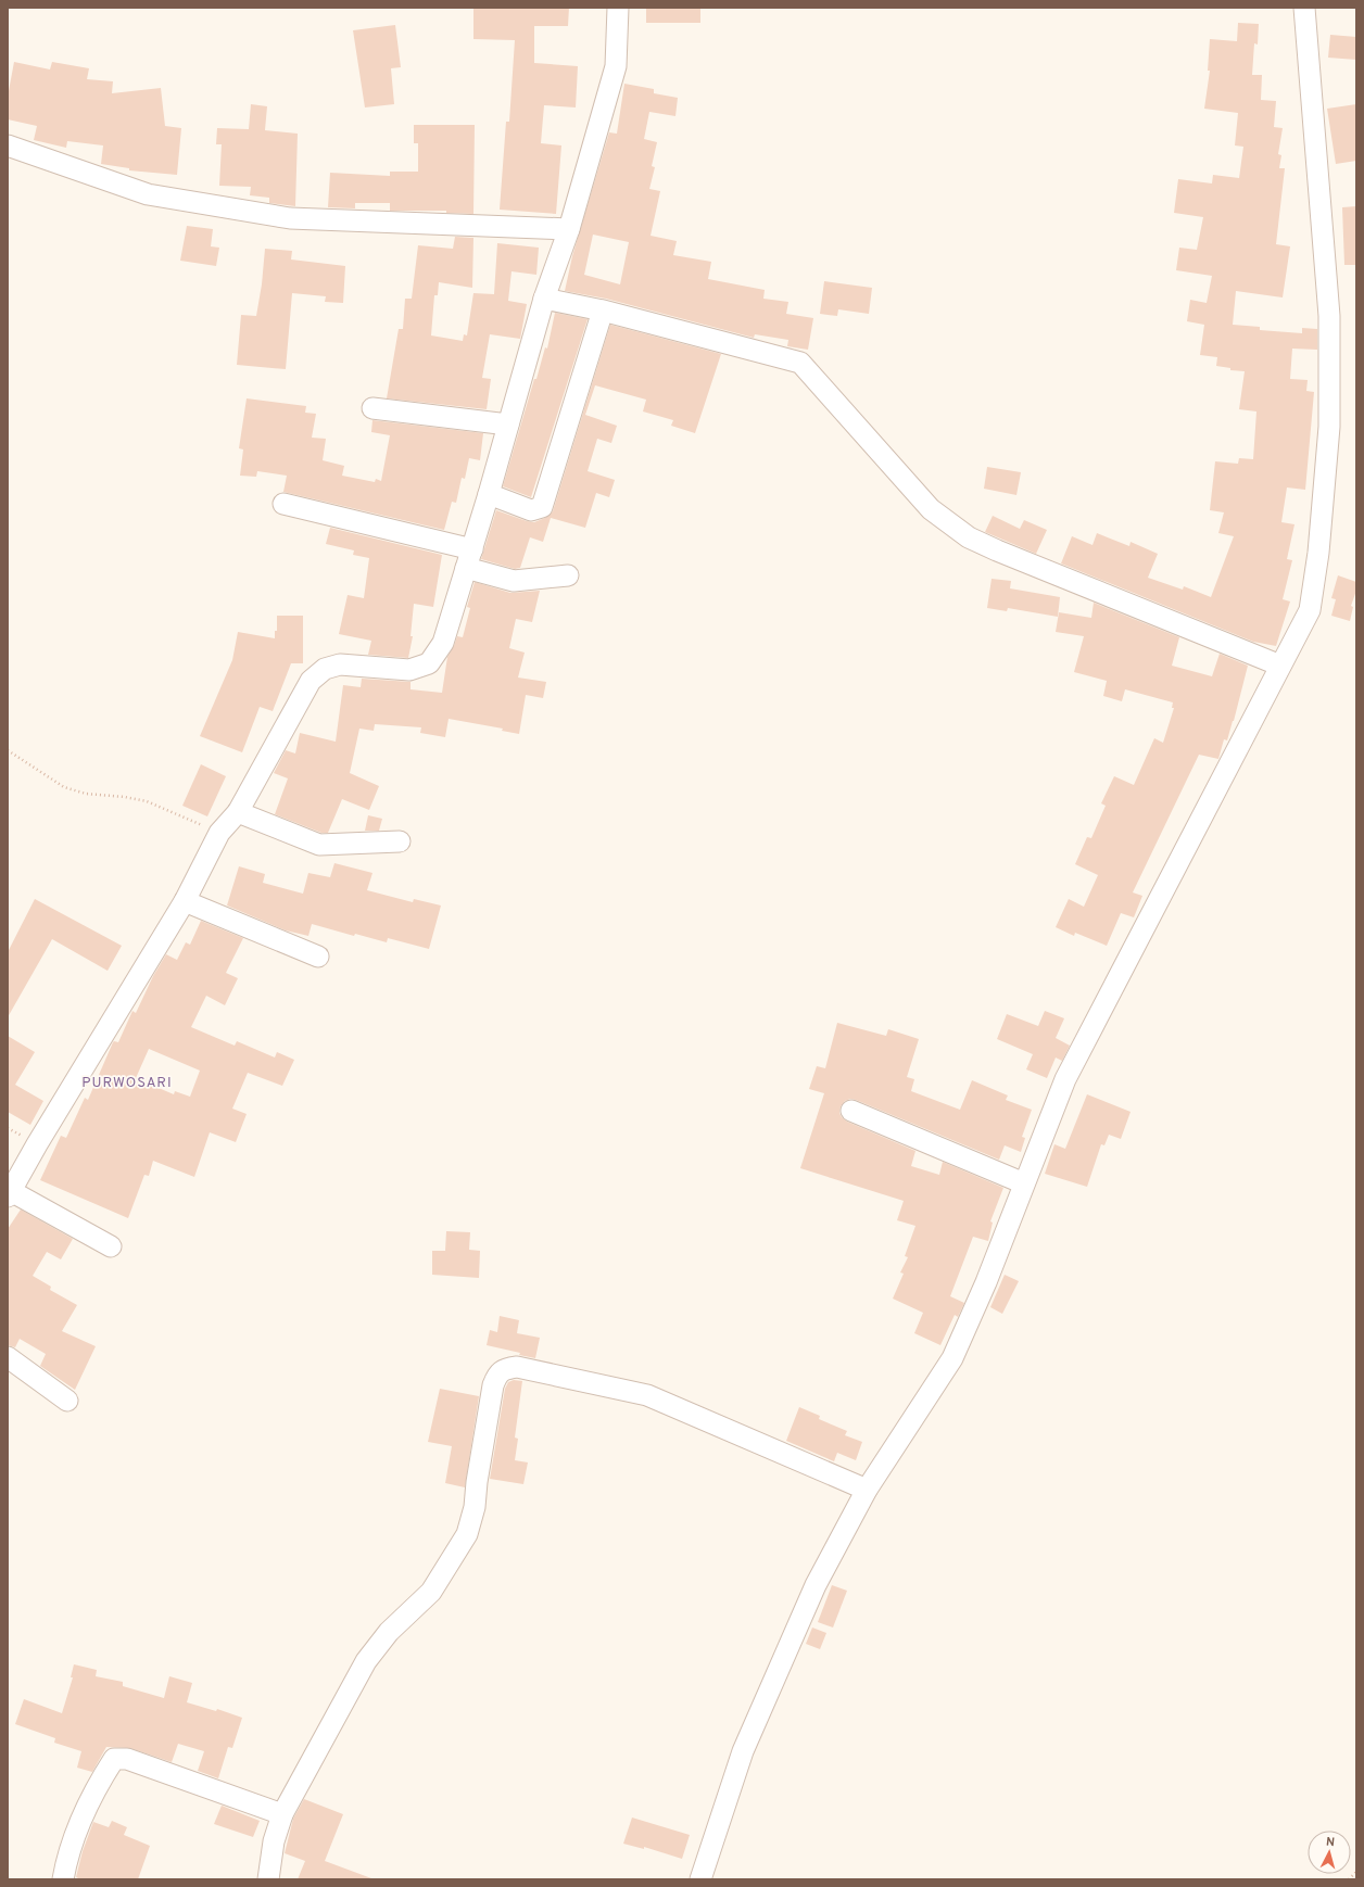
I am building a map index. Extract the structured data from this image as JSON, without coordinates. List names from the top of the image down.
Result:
{
  "districts": ["PURWOSARI"],
  "north": "top"
}
